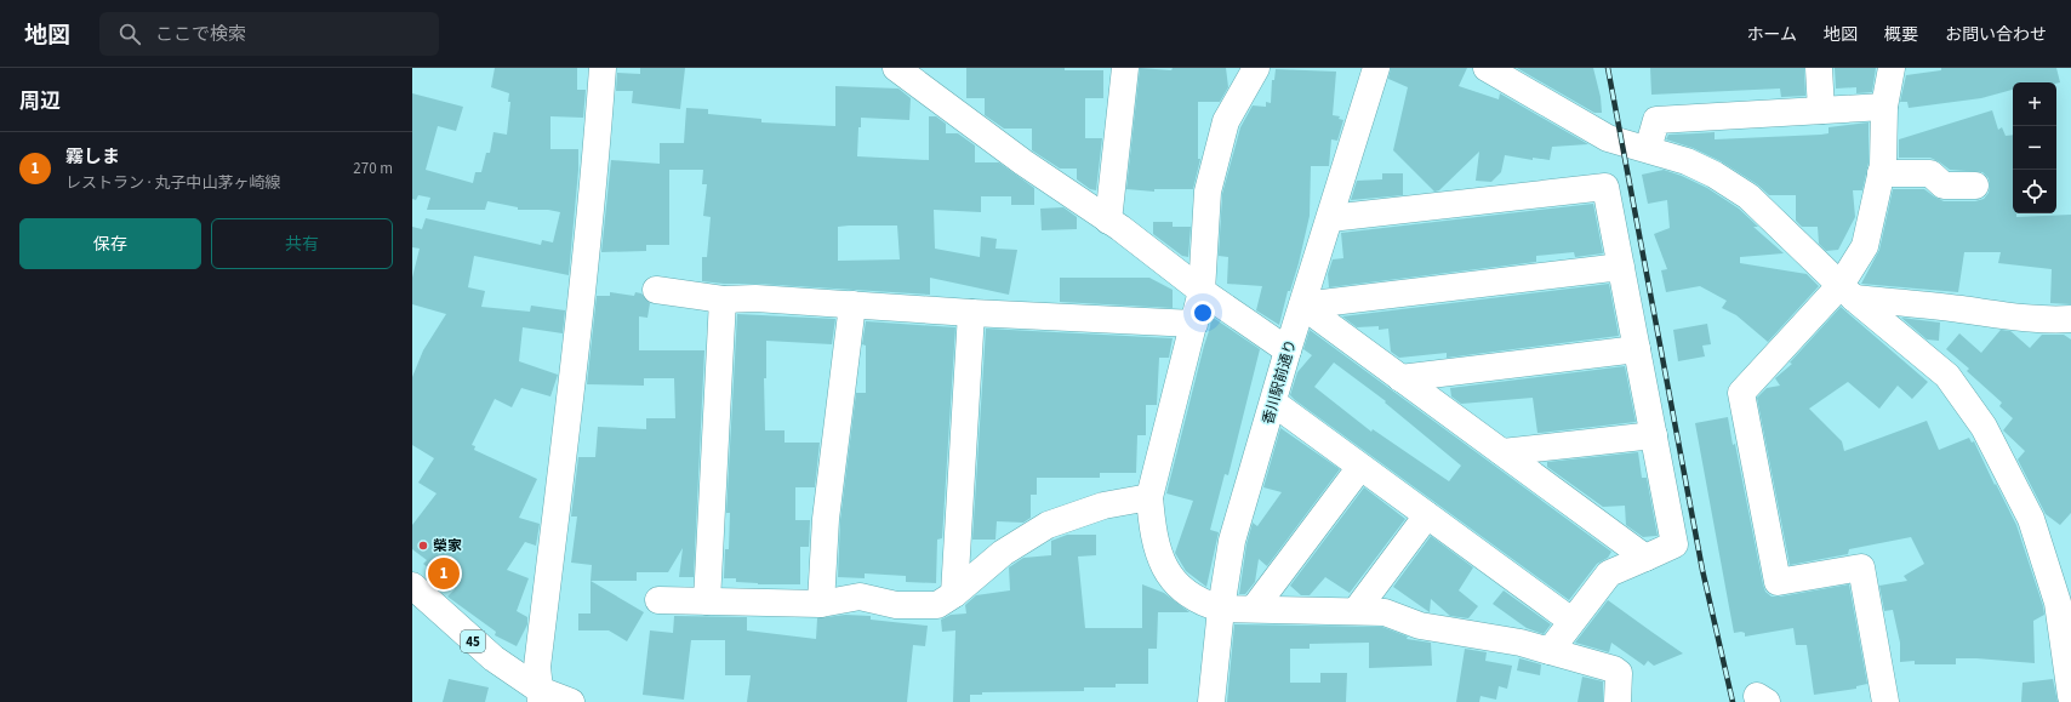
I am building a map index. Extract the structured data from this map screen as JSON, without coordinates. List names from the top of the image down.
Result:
{
  "streets": {
    "street": ["香川駅前通り", "45"]
  },
  "places": ["榮家"],
  "page": {
    "header": "地図",
    "search": "ここで検索",
    "nav": [
      "ホーム",
      "地図",
      "概要",
      "お問い合わせ"
    ],
    "heading": "周辺",
    "map_buttons": ["+", "−"],
    "list": [
      {
        "mark": "1",
        "name": "霧しま",
        "note": "レストラン · 丸子中山茅ヶ崎線",
        "value": "270 m"
      }
    ],
    "buttons": ["保存", "共有"],
    "pins": "1"
  }
}
